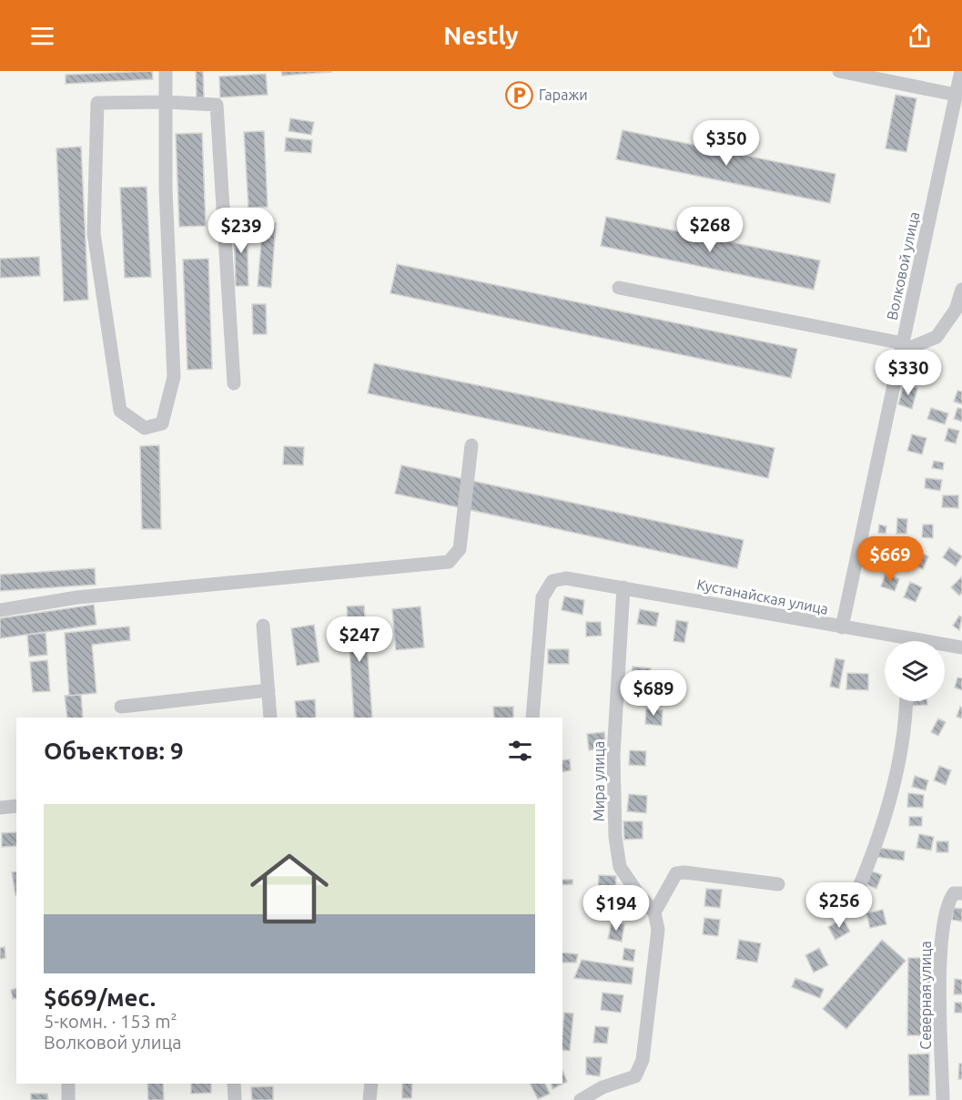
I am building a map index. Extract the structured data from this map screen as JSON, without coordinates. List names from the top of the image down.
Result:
{
  "streets": {
    "street": [
      "Волковой улица",
      "Кустанайская улица",
      "Мира улица",
      "Северная улица"
    ]
  },
  "crossings": [
    ["Волковой улица", "Кустанайская улица"],
    ["Кустанайская улица", "Мира улица"]
  ],
  "places": {
    "parking": ["Гаражи"]
  },
  "page": {
    "header": "Nestly",
    "price": [
      "$350",
      "$268",
      "$239",
      "$330",
      "$669",
      "$247",
      "$689",
      "$256",
      "$194"
    ],
    "heading": "Объектов: 9",
    "list": [
      {
        "name": "$669/мес.",
        "note": "5-комн. · 153 m² · Волковой улица"
      }
    ]
  }
}
